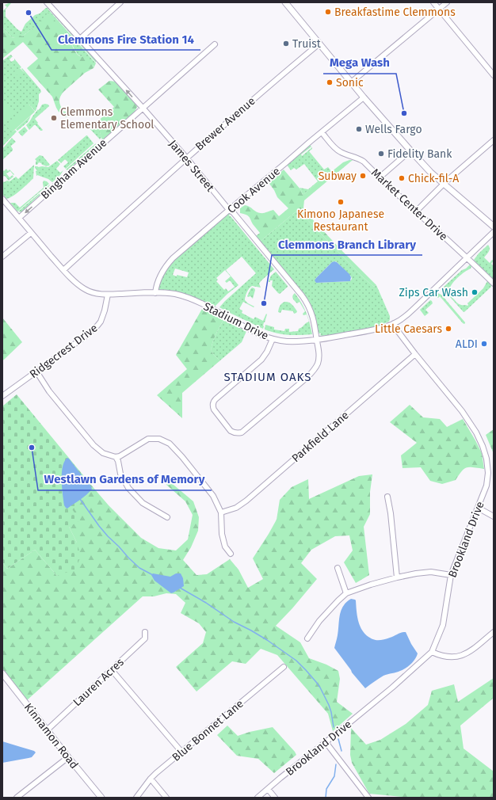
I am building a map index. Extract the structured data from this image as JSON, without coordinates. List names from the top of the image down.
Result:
{
  "streets": {
    "main road": ["Kinnamon Road"],
    "street": [
      "Brewer Avenue",
      "James Street",
      "Bingham Avenue",
      "Cook Avenue",
      "Market Center Drive",
      "Stadium Drive",
      "Ridgecrest Drive",
      "Parkfield Lane",
      "Brookland Drive",
      "Lauren Acres",
      "Blue Bonnet Lane"
    ]
  },
  "crossings": [
    ["Brewer Avenue", "James Street"],
    ["Brewer Avenue", "Stadium Drive"],
    ["James Street", "Bingham Avenue"],
    ["James Street", "Cook Avenue"],
    ["James Street", "Stadium Drive"],
    ["Bingham Avenue", "Stadium Drive"],
    ["Cook Avenue", "Market Center Drive"],
    ["Cook Avenue", "Stadium Drive"],
    ["Market Center Drive", "Stadium Drive"],
    ["Stadium Drive", "Ridgecrest Drive"],
    ["Stadium Drive", "Brookland Drive"],
    ["Parkfield Lane", "Brookland Drive"],
    ["Lauren Acres", "Kinnamon Road"]
  ],
  "one_way": ["Bingham Avenue"],
  "districts": ["STADIUM OAKS"],
  "places": [
    "Breakfastime Clemmons",
    "Clemmons Fire Station 14",
    "Truist",
    "Sonic",
    "Mega Wash",
    "Clemmons Elementary School",
    "Wells Fargo",
    "Fidelity Bank",
    "Subway",
    "Chick-fil-A",
    "Kimono Japanese Restaurant",
    "Zips Car Wash",
    "Clemmons Branch Library",
    "Little Caesars",
    "ALDI",
    "Westlawn Gardens of Memory"
  ]
}
